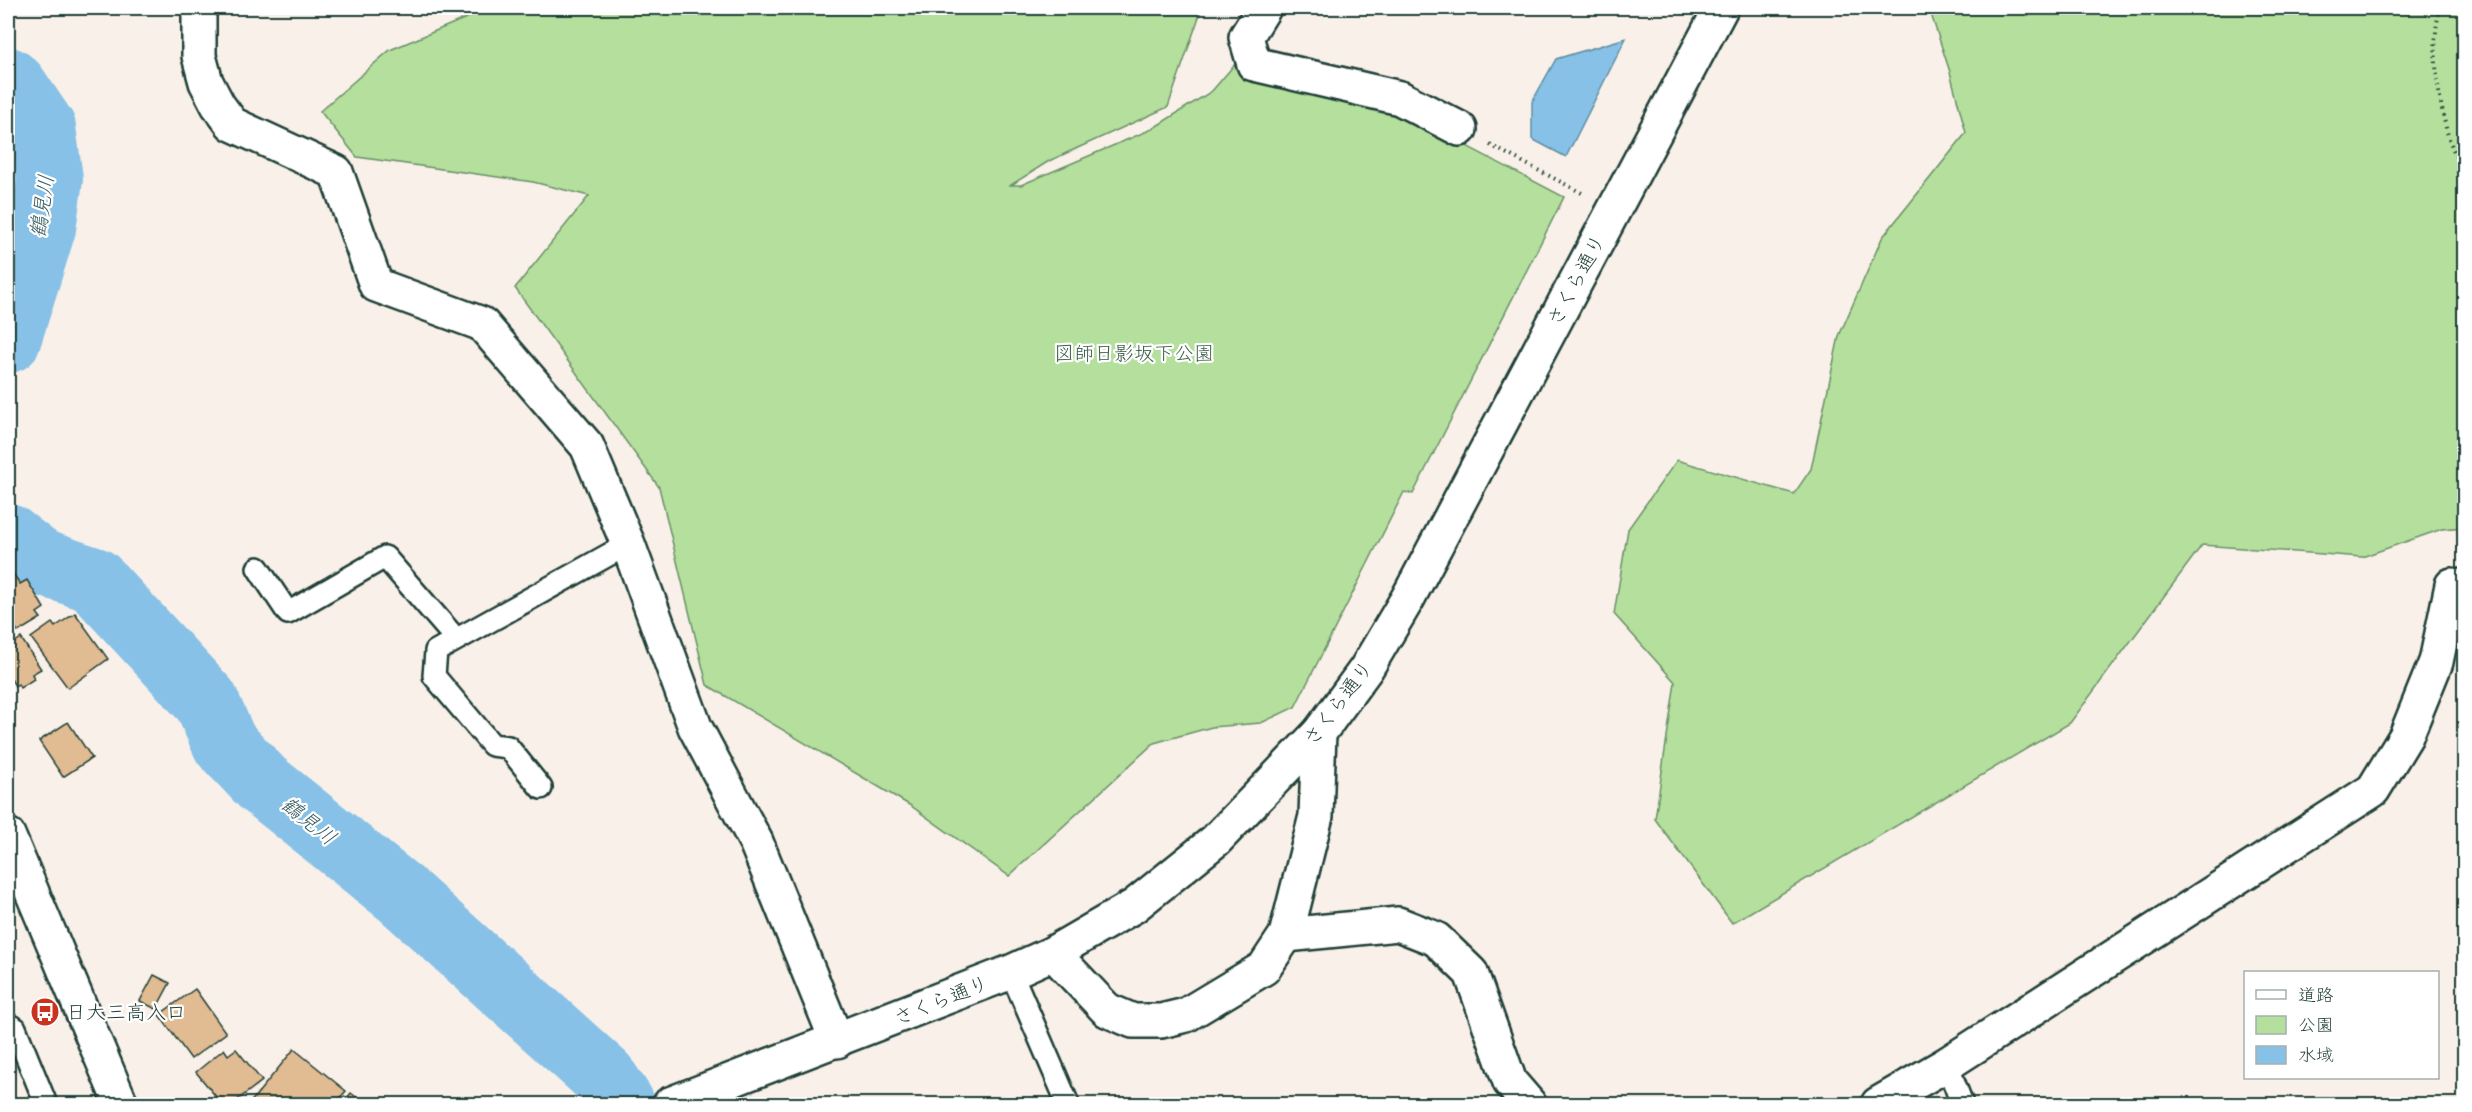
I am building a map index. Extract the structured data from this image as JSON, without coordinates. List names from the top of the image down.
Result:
{
  "streets": {
    "street": ["さくら通り"]
  },
  "water": ["鶴見川"],
  "parks": ["図師日影坂下公園"],
  "places": {
    "bus stop": ["日大三高入口"]
  },
  "legend": ["道路", "公園", "水域"]
}
